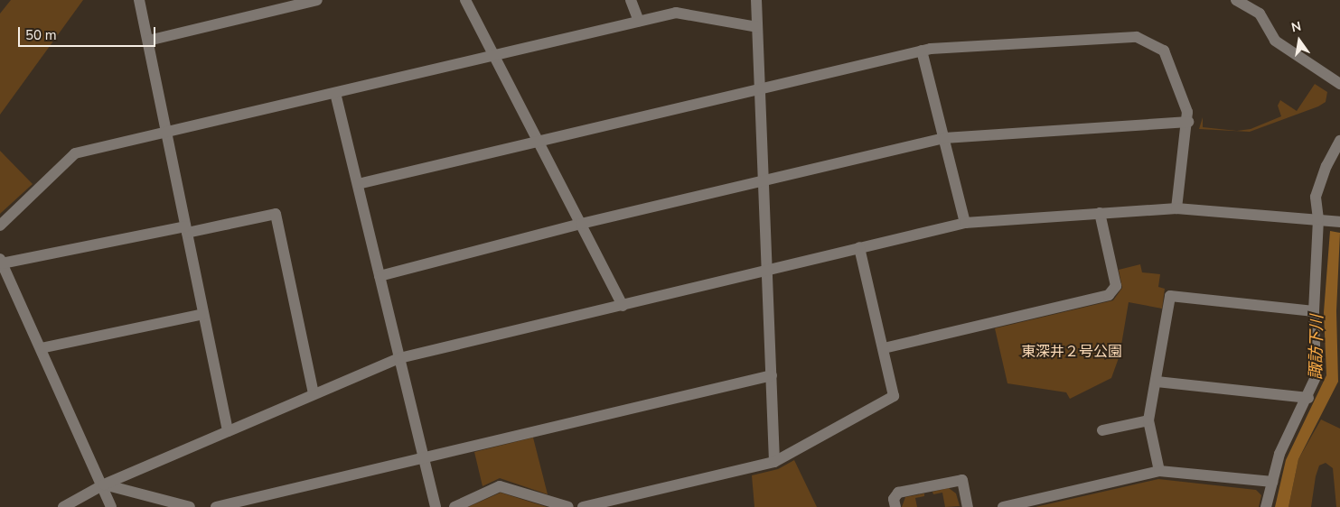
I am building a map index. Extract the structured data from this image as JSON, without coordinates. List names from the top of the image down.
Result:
{
  "water": ["諏訪下川"],
  "parks": ["東深井２号公園"],
  "scale_bar": "50 m",
  "north": "top"
}
